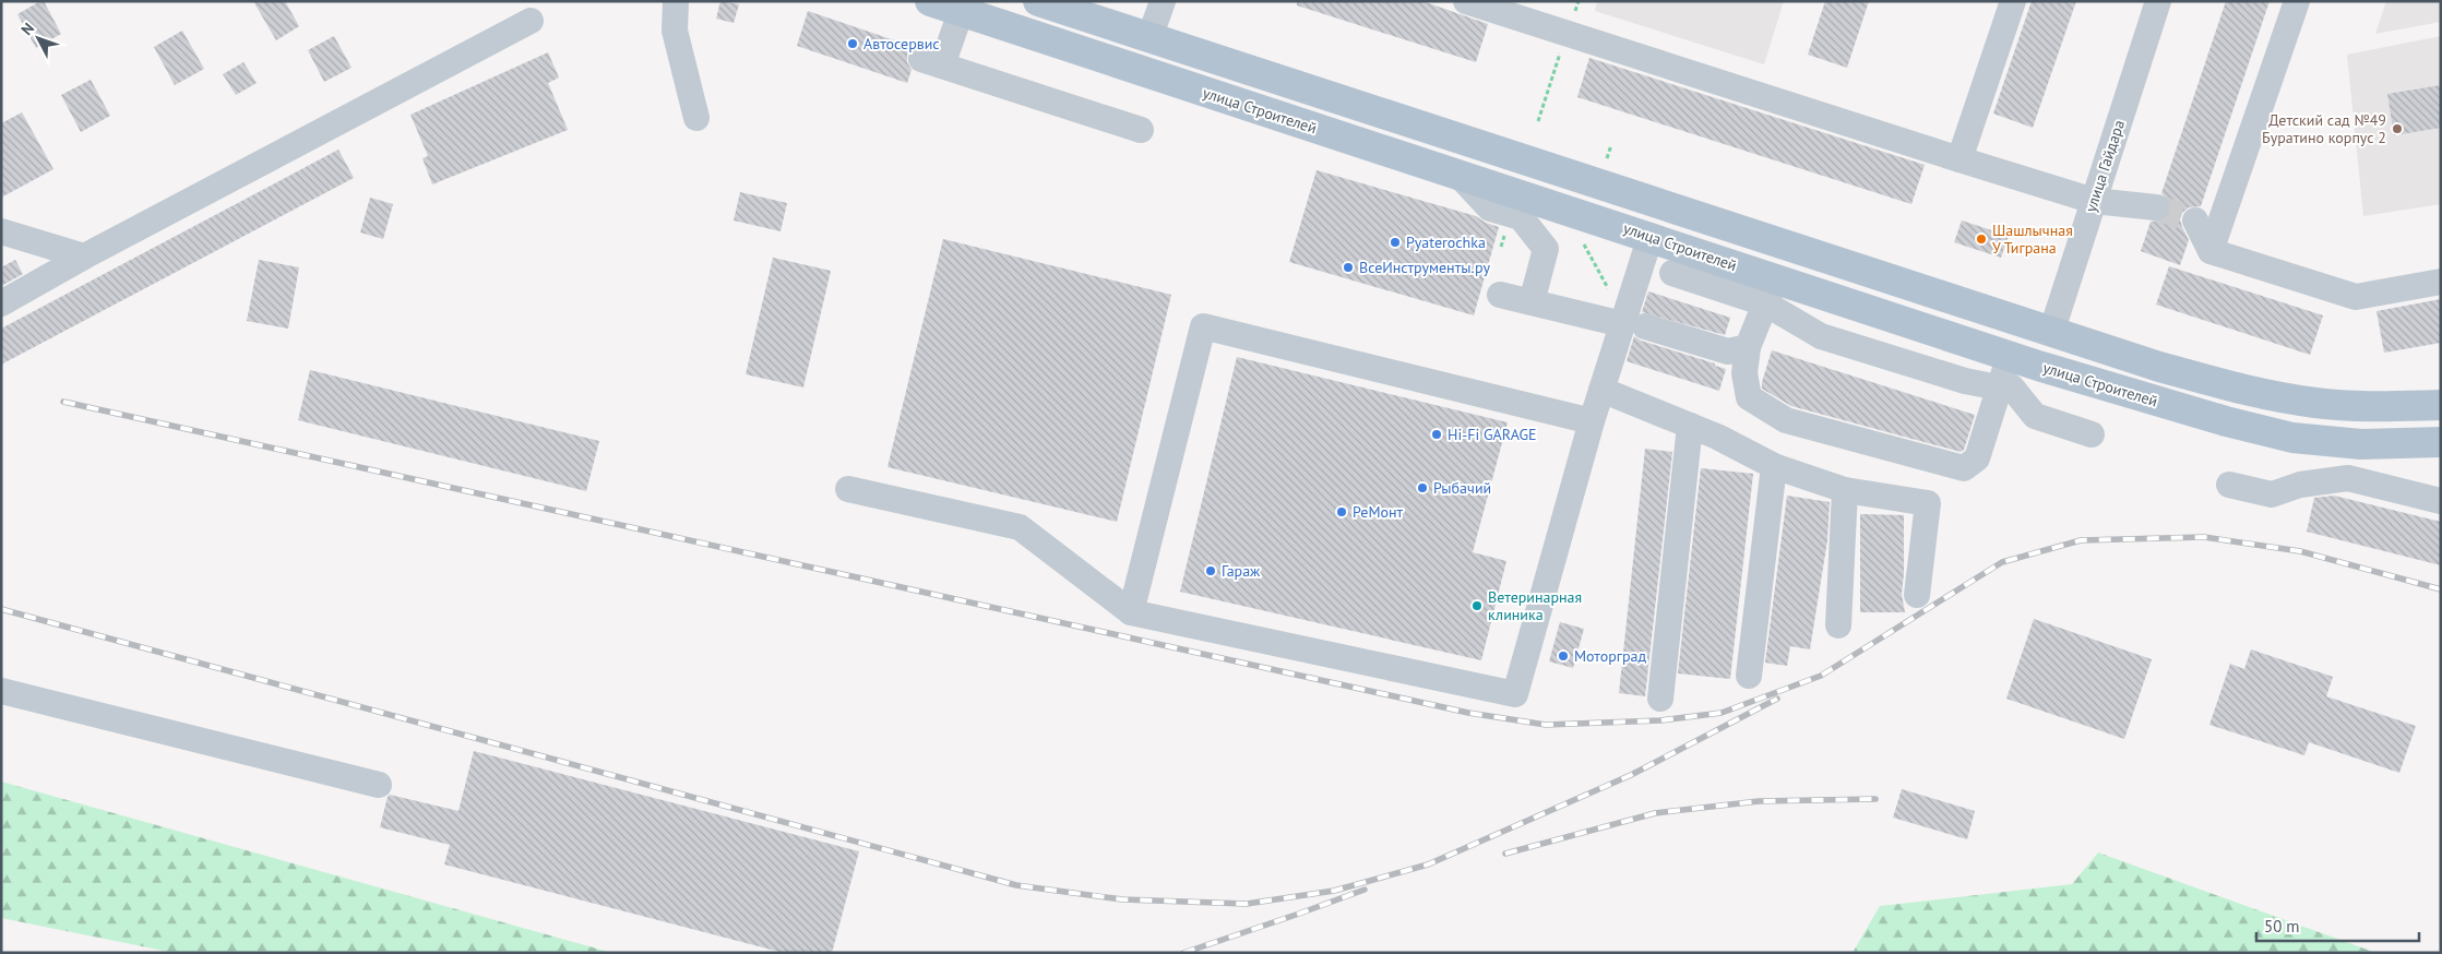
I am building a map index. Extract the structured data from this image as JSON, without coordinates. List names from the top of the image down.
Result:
{
  "streets": {
    "main road": ["улица Строителей"],
    "street": ["улица Гайдара"]
  },
  "places": [
    "Автосервис",
    "Детский сад №49 Буратино корпус 2",
    "Шашлычная У Тиграна",
    "Pyaterochka",
    "ВсеИнструменты.ру",
    "Hi-Fi GARAGE",
    "Рыбачий",
    "РеМонт",
    "Гараж",
    "Ветеринарная клиника",
    "Моторград"
  ],
  "scale_bar": "50 m",
  "north": "top left"
}
